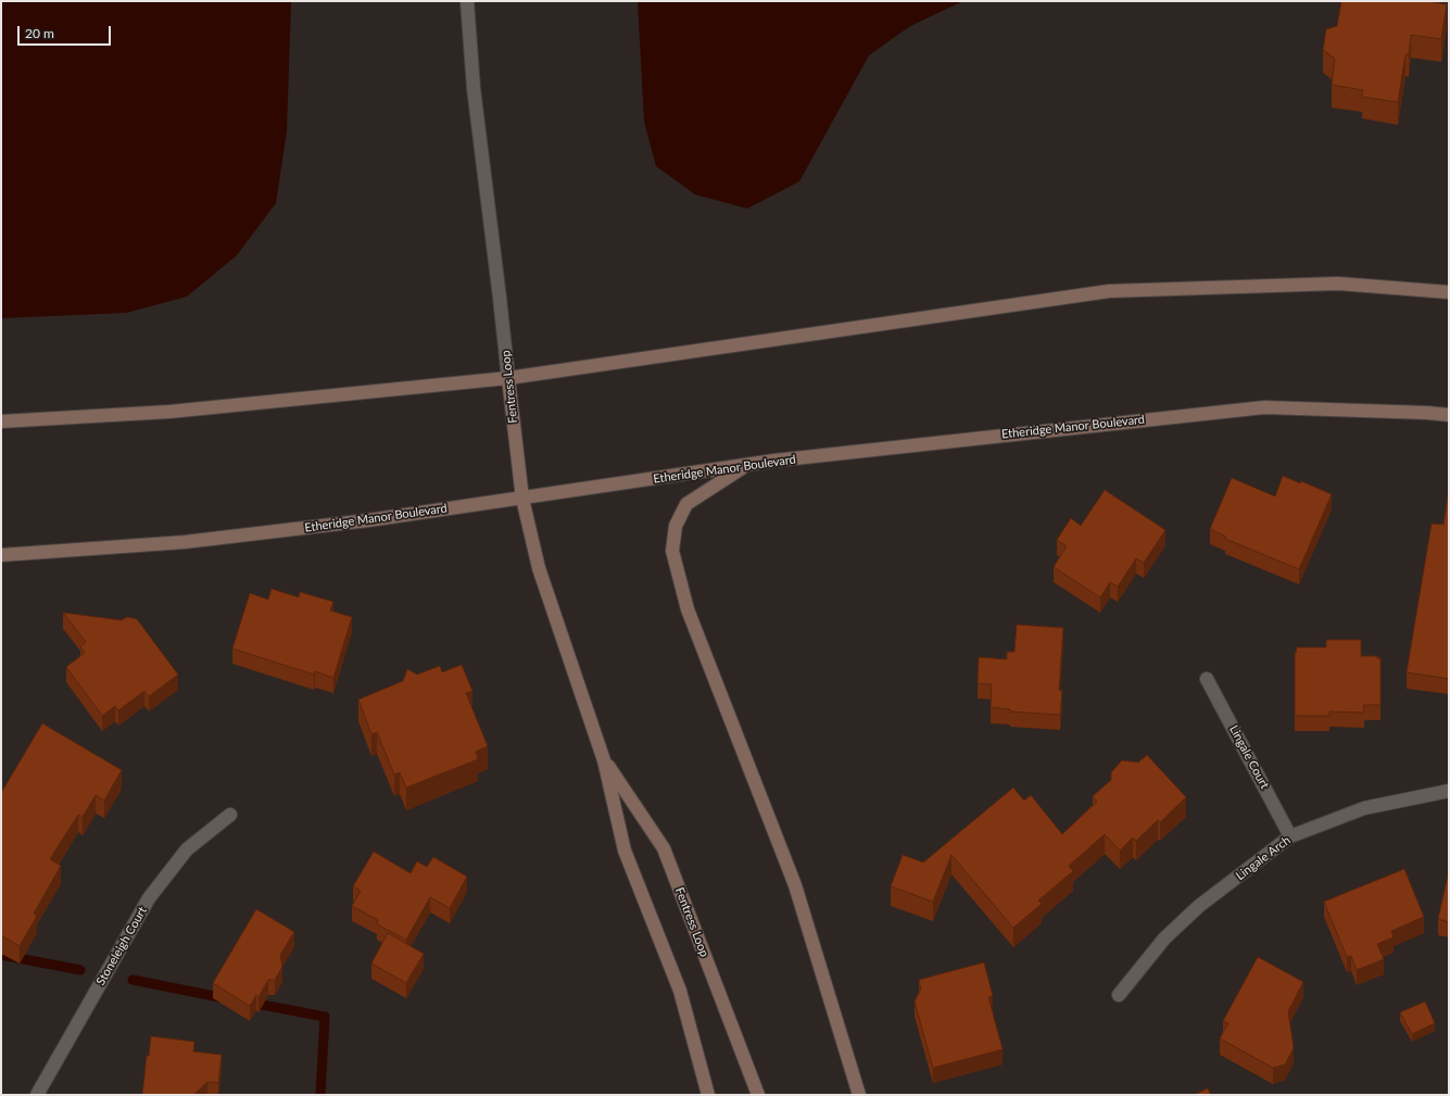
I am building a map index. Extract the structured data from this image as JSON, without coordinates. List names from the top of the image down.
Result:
{
  "streets": {
    "main road": ["Fentress Loop", "Etheridge Manor Boulevard"],
    "street": ["Lingale Court", "Lingale Arch", "Stoneleigh Court"]
  },
  "crossings": [
    ["Fentress Loop", "Etheridge Manor Boulevard"],
    ["Lingale Court", "Lingale Arch"]
  ],
  "scale_bar": "20 m"
}
